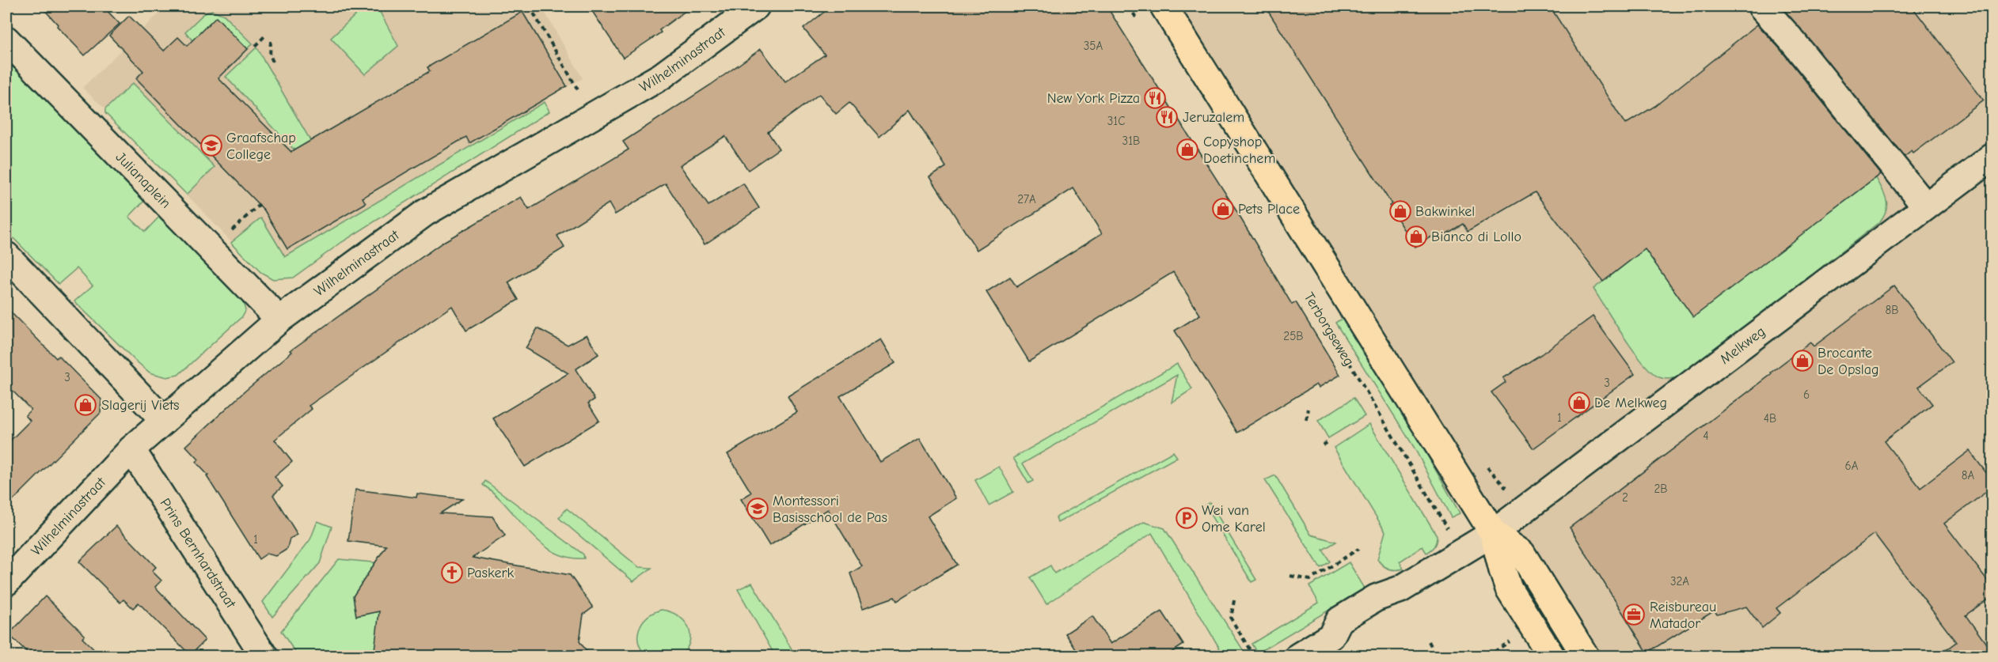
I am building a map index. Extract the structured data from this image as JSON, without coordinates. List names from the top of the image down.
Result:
{
  "streets": {
    "street": [
      "Wilhelminastraat",
      "Julianaplein",
      "Melkweg",
      "Prins Bernhardstraat"
    ],
    "path": ["Terborgseweg"]
  },
  "crossings": [
    ["Wilhelminastraat", "Julianaplein"],
    ["Wilhelminastraat", "Prins Bernhardstraat"]
  ],
  "places": {
    "restaurant": ["New York Pizza", "Jeruzalem"],
    "school or university": ["Graafschap College", "Montessori Basisschool de Pas"],
    "shop": [
      "Copyshop Doetinchem",
      "Pets Place",
      "Bakwinkel",
      "Bianco di Lollo",
      "Brocante De Opslag",
      "De Melkweg",
      "Slagerij Viets"
    ],
    "parking": ["Wei van Ome Karel"],
    "church": ["Paskerk"],
    "office": ["Reisbureau Matador"]
  },
  "house_numbers": [
    "35A",
    "31C",
    "31B",
    "27A",
    "8B",
    "25B",
    "3",
    "3",
    "6",
    "1",
    "4B",
    "4",
    "6A",
    "8A",
    "2B",
    "2",
    "1",
    "32A"
  ]
}
